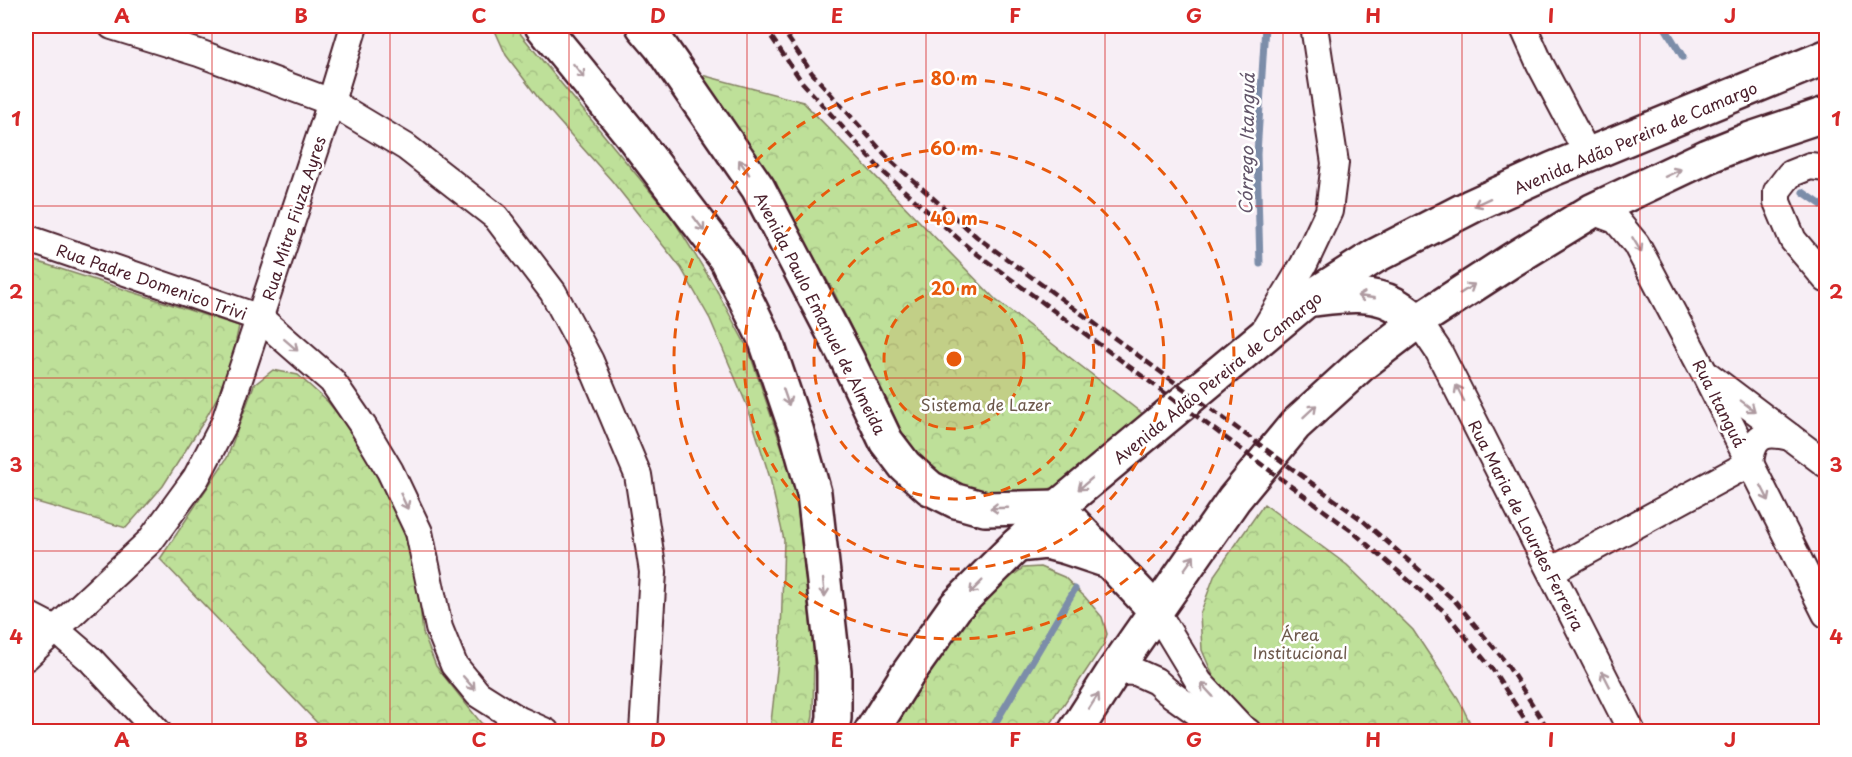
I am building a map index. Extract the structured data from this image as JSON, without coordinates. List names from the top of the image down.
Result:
{
  "streets": {
    "main road": ["Avenida Adão Pereira de Camargo", "Avenida Paulo Emanuel de Almeida"],
    "street": [
      "Rua Mitre Fiuza Ayres",
      "Rua Padre Domenico Trivi",
      "Rua Itanguá",
      "Rua Maria de Lourdes Ferreira"
    ]
  },
  "crossings": [
    ["Avenida Adão Pereira de Camargo", "Avenida Paulo Emanuel de Almeida"],
    ["Rua Mitre Fiuza Ayres", "Rua Padre Domenico Trivi"]
  ],
  "one_way": ["Rua Itanguá", "Rua Maria de Lourdes Ferreira"],
  "water": ["Córrego Itanguá"],
  "parks": ["Sistema de Lazer", "Área Institucional"],
  "grid": {
    "columns": [
      "A",
      "B",
      "C",
      "D",
      "E",
      "F",
      "G",
      "H",
      "I",
      "J"
    ],
    "rows": [
      "1",
      "2",
      "3",
      "4"
    ]
  },
  "rings": [
    "80 m",
    "60 m",
    "40 m",
    "20 m"
  ]
}
